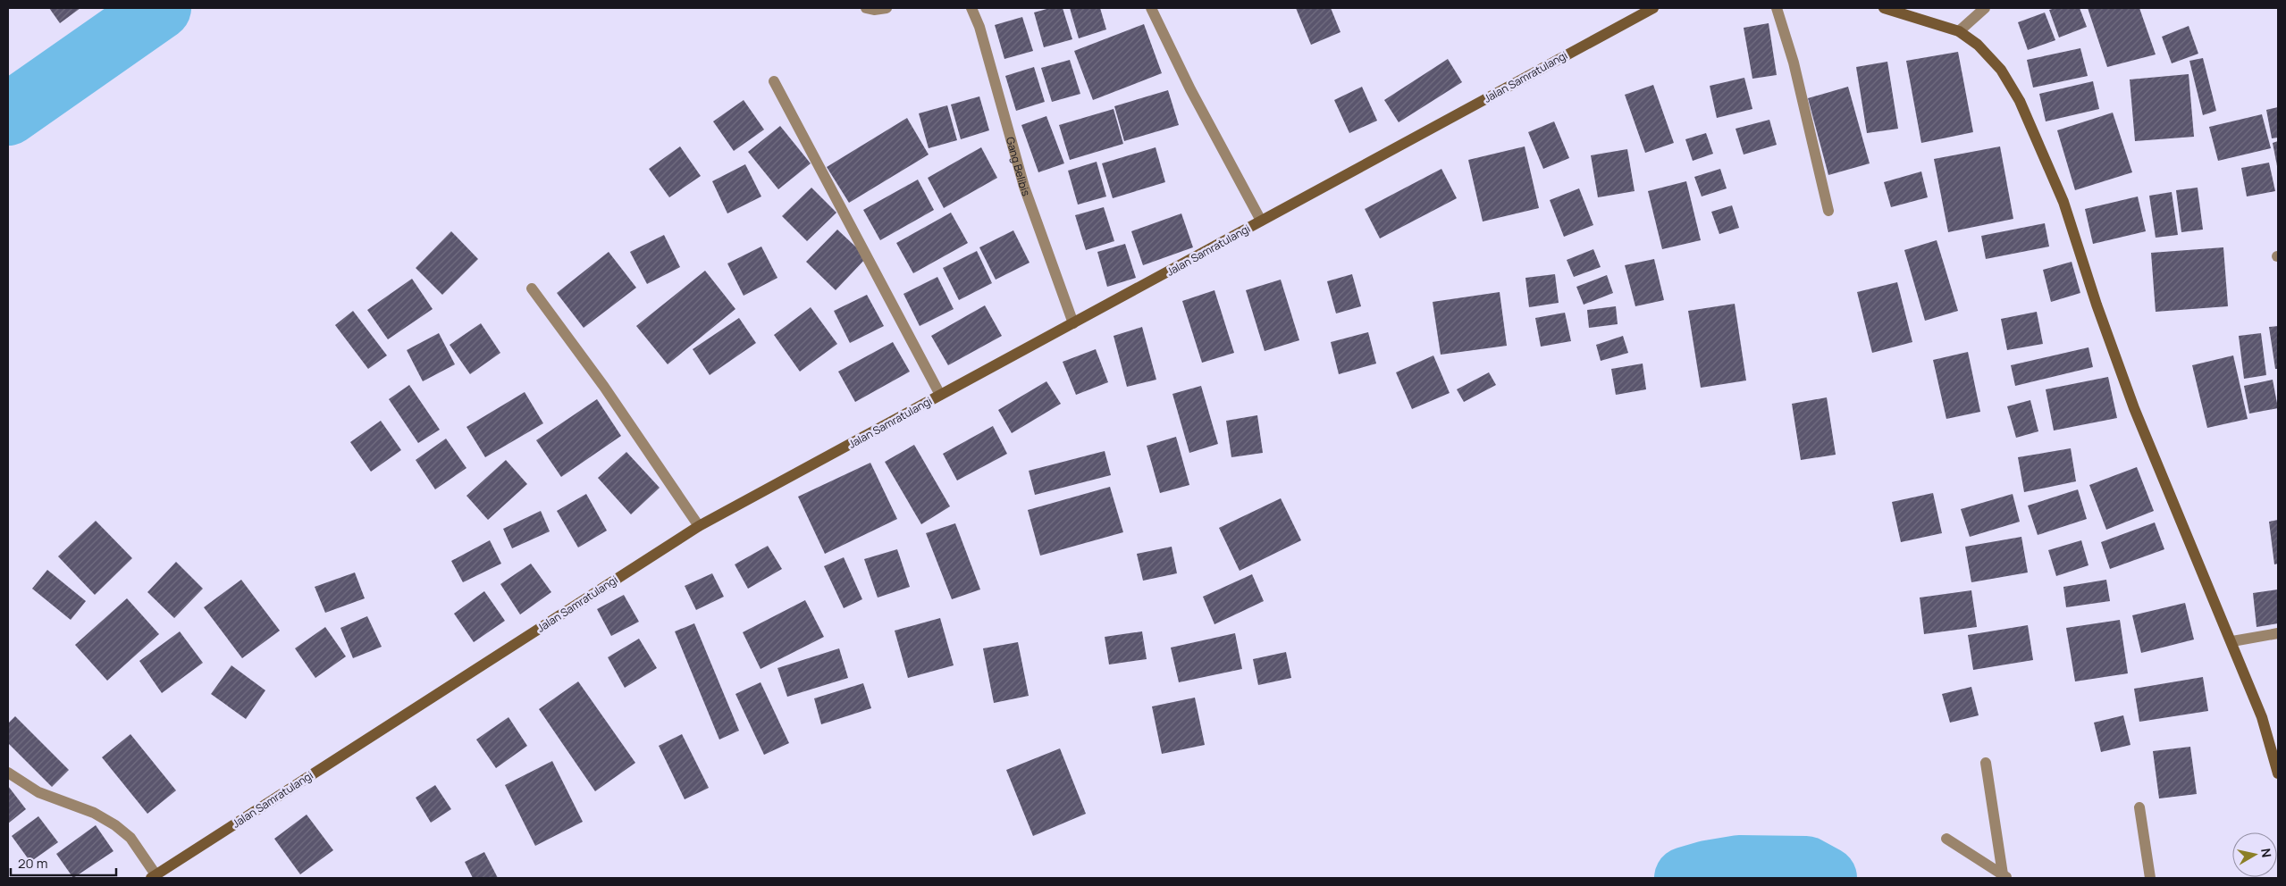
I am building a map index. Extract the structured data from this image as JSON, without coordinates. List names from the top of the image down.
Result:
{
  "streets": {
    "main road": ["Jalan Samratulangi"],
    "street": ["Gang Belibis"]
  },
  "crossings": [
    ["Jalan Samratulangi", "Gang Belibis"]
  ],
  "scale_bar": "20 m",
  "north": "right"
}
